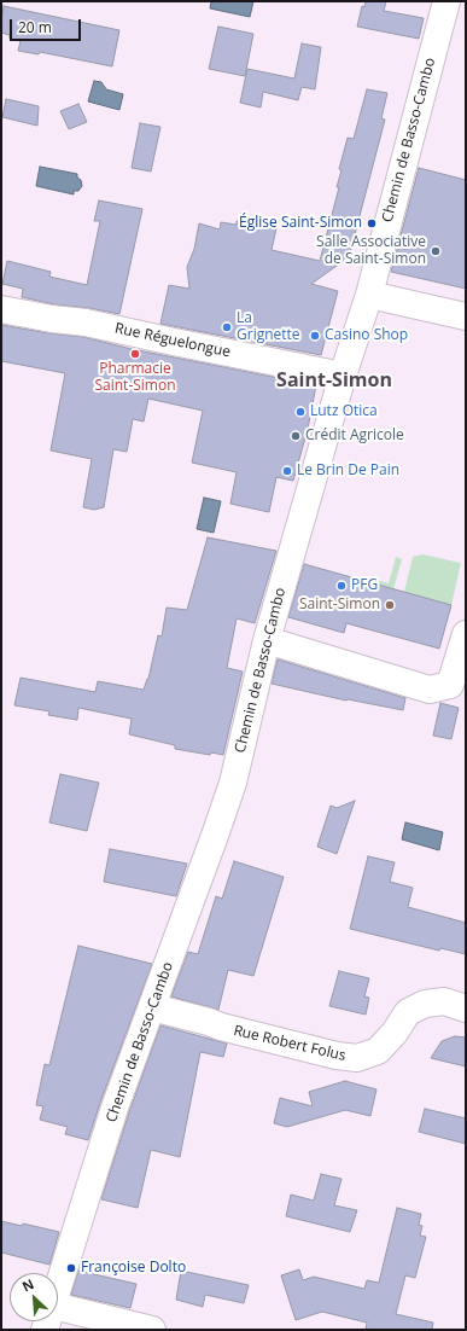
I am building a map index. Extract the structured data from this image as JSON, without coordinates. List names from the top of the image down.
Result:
{
  "streets": {
    "street": ["Chemin de Basso-Cambo", "Rue Réguelongue", "Rue Robert Folus"]
  },
  "crossings": [
    ["Chemin de Basso-Cambo", "Rue Réguelongue"],
    ["Chemin de Basso-Cambo", "Rue Robert Folus"]
  ],
  "districts": ["Saint-Simon"],
  "places": [
    "Église Saint-Simon",
    "Salle Associative de Saint-Simon",
    "La Grignette",
    "Casino Shop",
    "Pharmacie Saint-Simon",
    "Lutz Otica",
    "Crédit Agricole",
    "Le Brin De Pain",
    "PFG",
    "Saint-Simon",
    "Françoise Dolto"
  ],
  "scale_bar": "20 m",
  "north": "top left"
}
